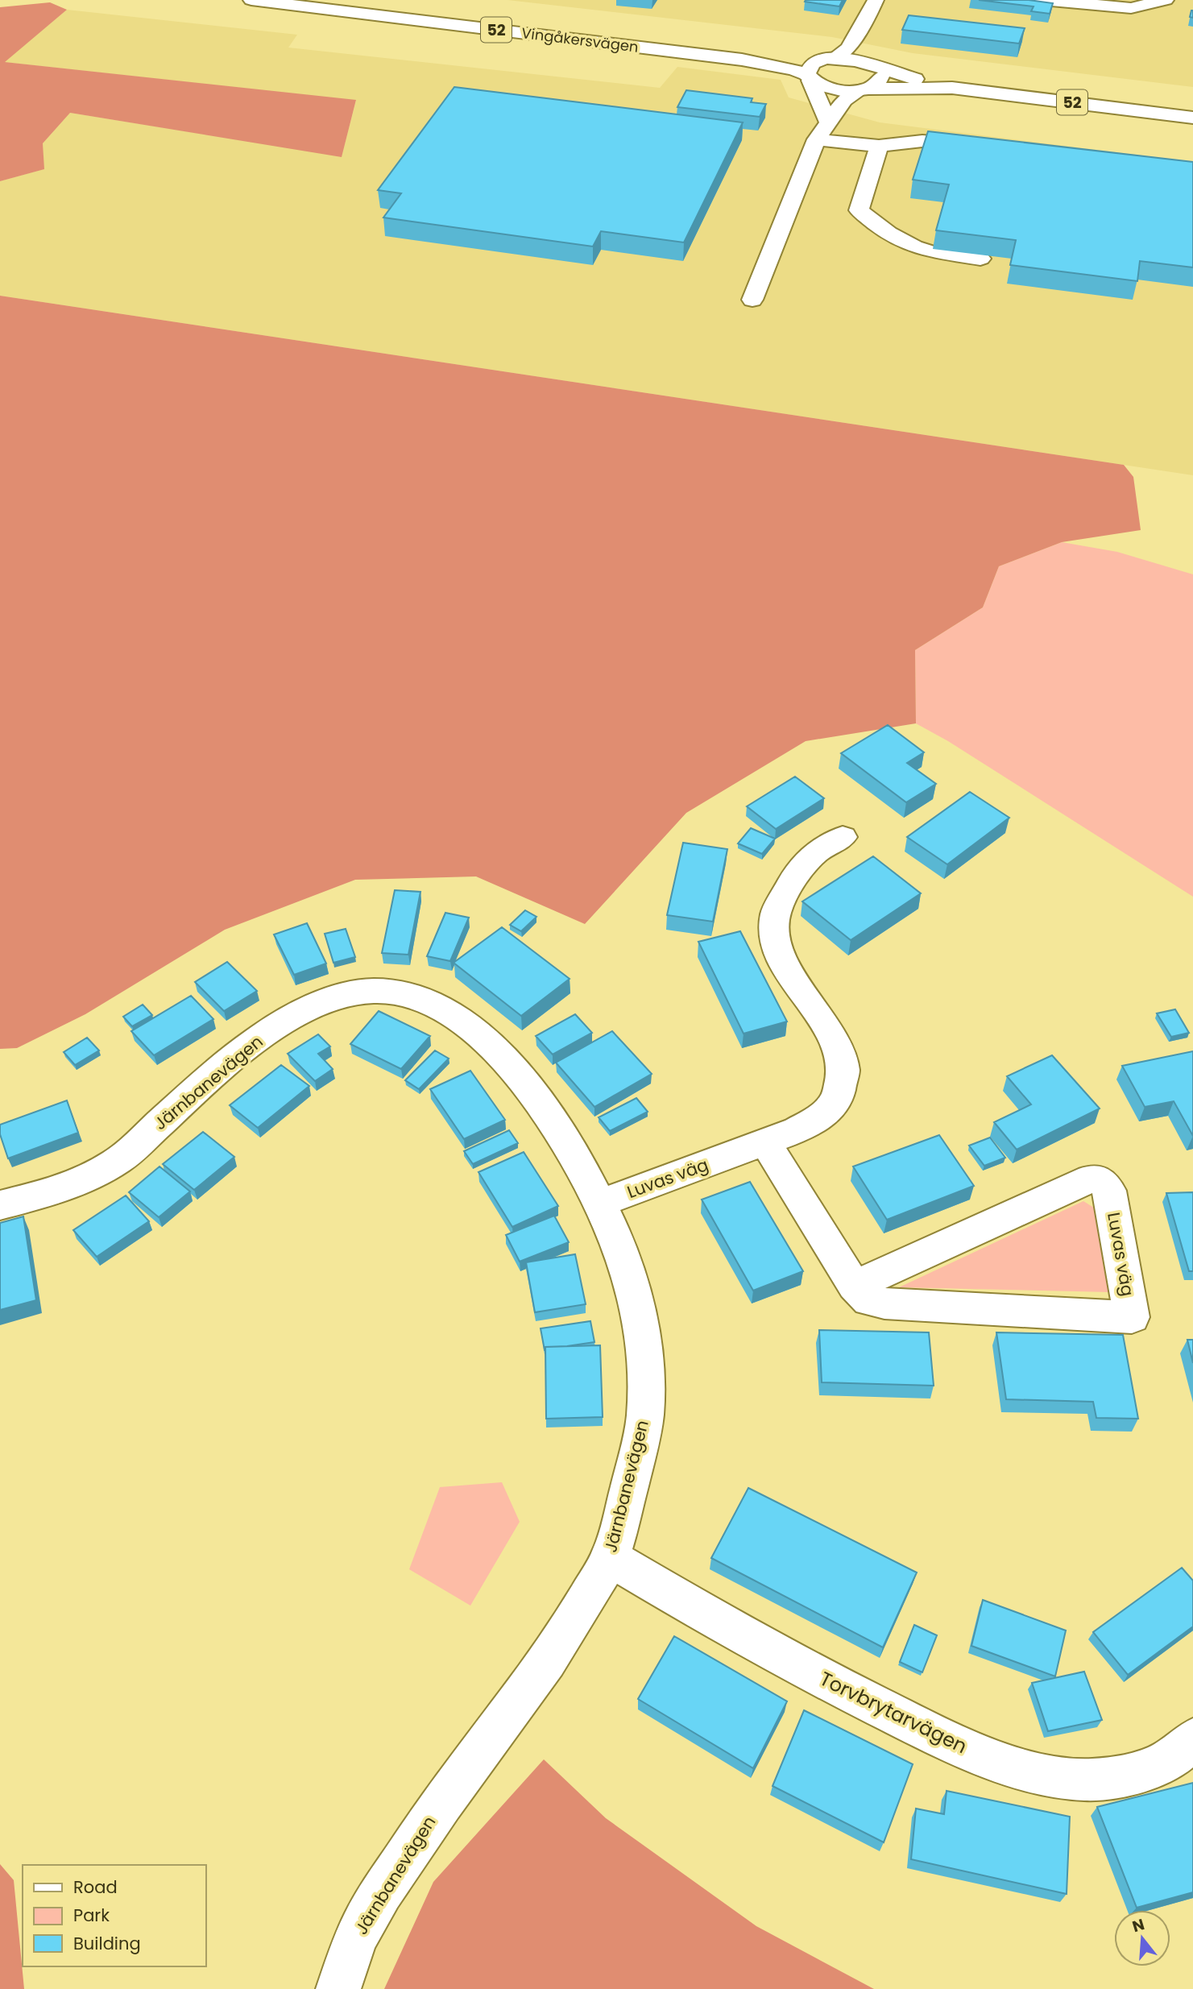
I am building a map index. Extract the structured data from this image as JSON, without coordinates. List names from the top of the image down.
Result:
{
  "streets": {
    "street": [
      "52",
      "Vingåkersvägen",
      "Järnbanevägen",
      "Luvas väg",
      "Torvbrytarvägen"
    ]
  },
  "crossings": [
    ["52", "Vingåkersvägen"],
    ["Järnbanevägen", "Luvas väg"],
    ["Järnbanevägen", "Torvbrytarvägen"]
  ],
  "legend": ["Road", "Park", "Building"],
  "north": "top"
}
